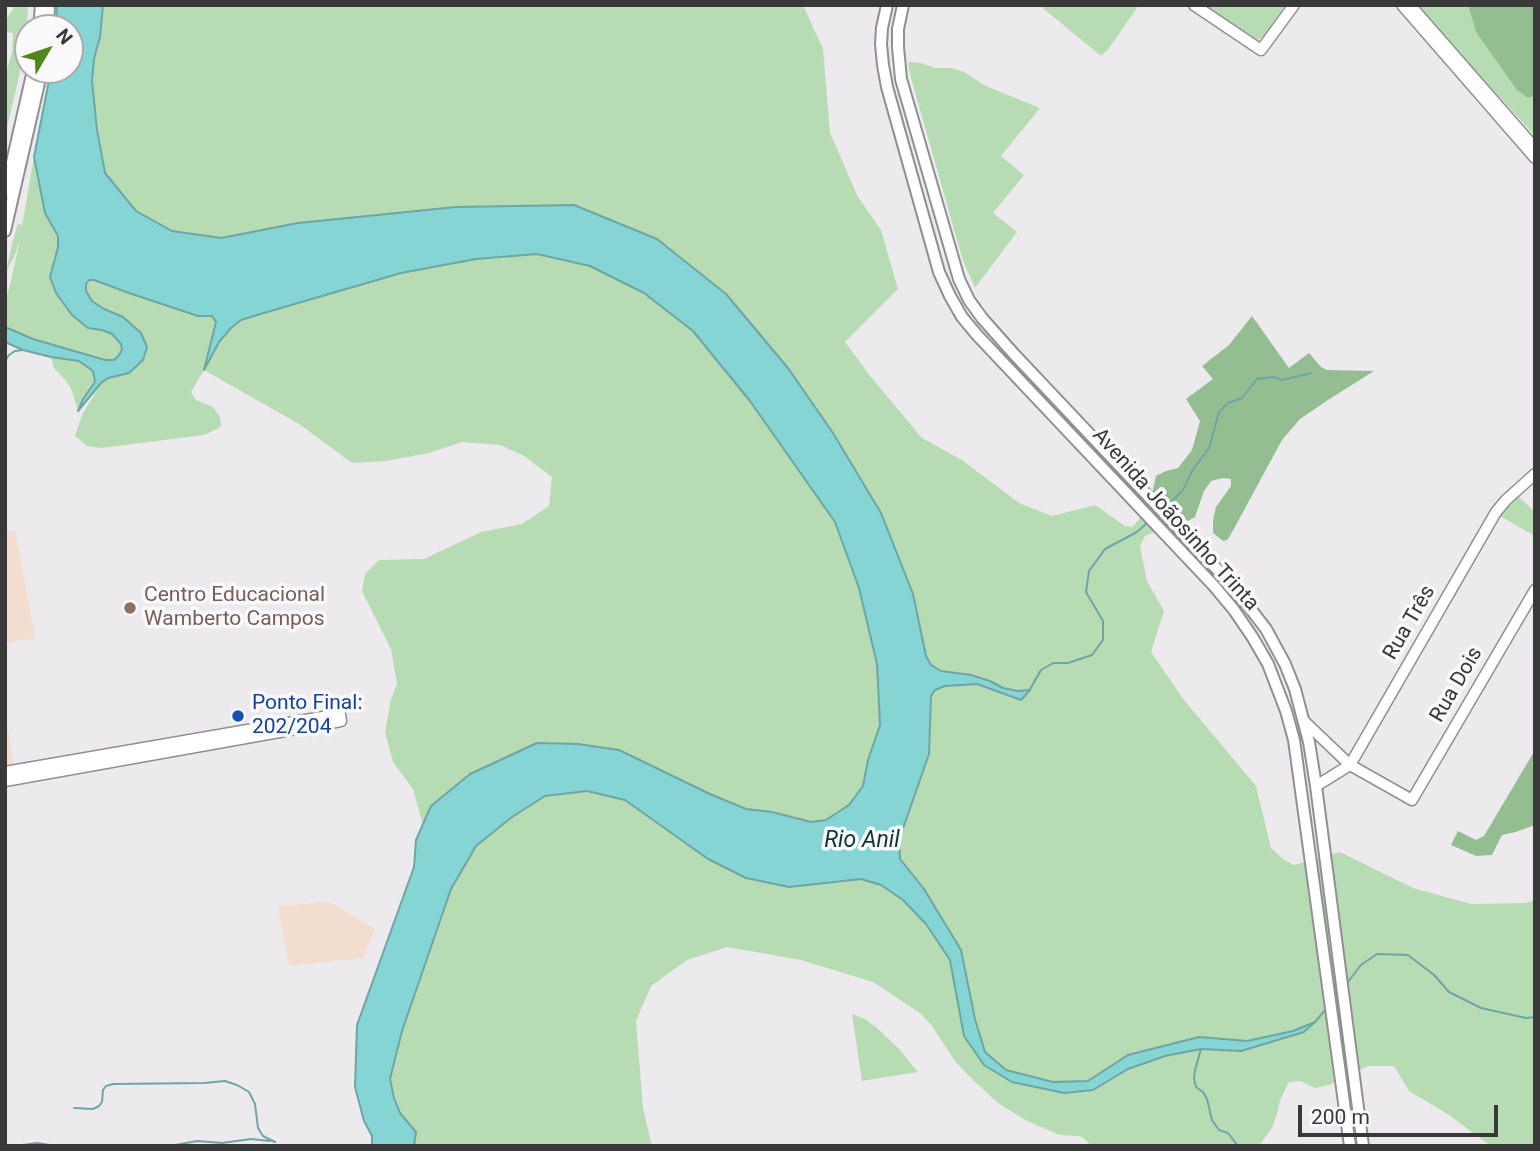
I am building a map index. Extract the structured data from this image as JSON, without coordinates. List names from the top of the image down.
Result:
{
  "streets": {
    "main road": ["Avenida Joãosinho Trinta"],
    "street": ["Rua Três", "Rua Dois"]
  },
  "crossings": [
    ["Avenida Joãosinho Trinta", "Rua Três"],
    ["Rua Três", "Rua Dois"]
  ],
  "water": ["Rio Anil"],
  "places": ["Centro Educacional Wamberto Campos", "Ponto Final: 202/204"],
  "scale_bar": "200 m",
  "north": "top right"
}
